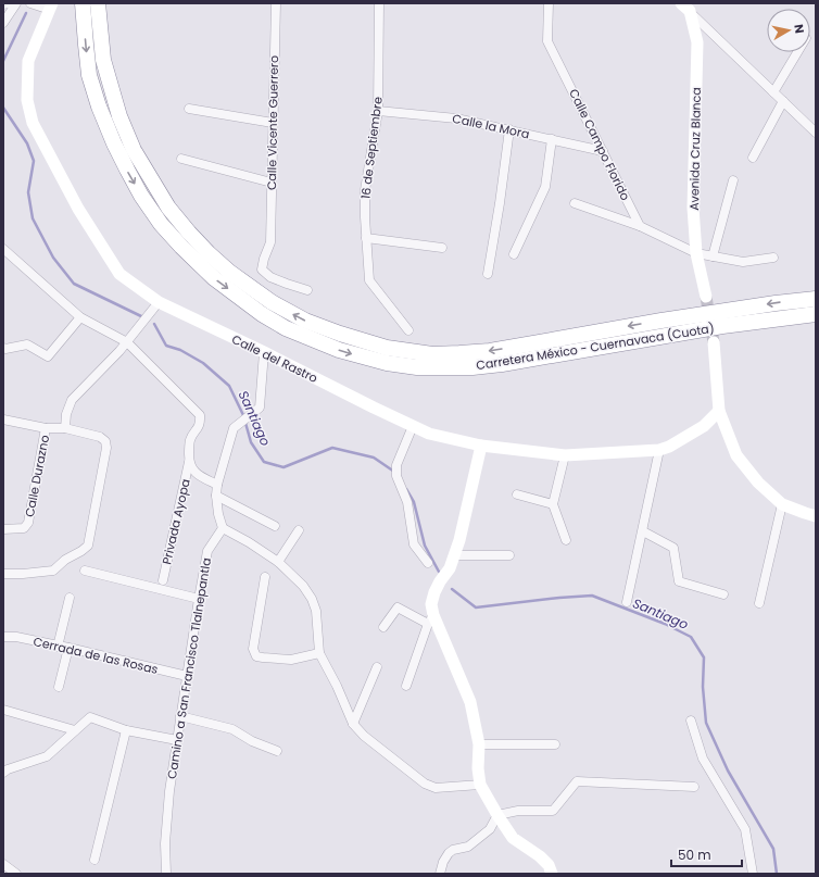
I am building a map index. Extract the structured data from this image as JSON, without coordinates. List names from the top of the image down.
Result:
{
  "streets": {
    "highway": ["Carretera México - Cuernavaca (Cuota)"],
    "main road": ["Avenida Cruz Blanca", "Calle del Rastro"],
    "street": [
      "Calle Vicente Guerrero",
      "Calle la Mora",
      "Calle Campo Florido",
      "16 de Septiembre",
      "Calle Durazno",
      "Privada Ayopa",
      "Cerrada de las Rosas",
      "Camino a San Francisco Tlalnepantla"
    ]
  },
  "crossings": [
    ["Calle la Mora", "Calle Campo Florido"],
    ["Calle la Mora", "16 de Septiembre"],
    ["Cerrada de las Rosas", "Camino a San Francisco Tlalnepantla"]
  ],
  "water": ["Santiago"],
  "scale_bar": "50 m",
  "north": "right"
}
